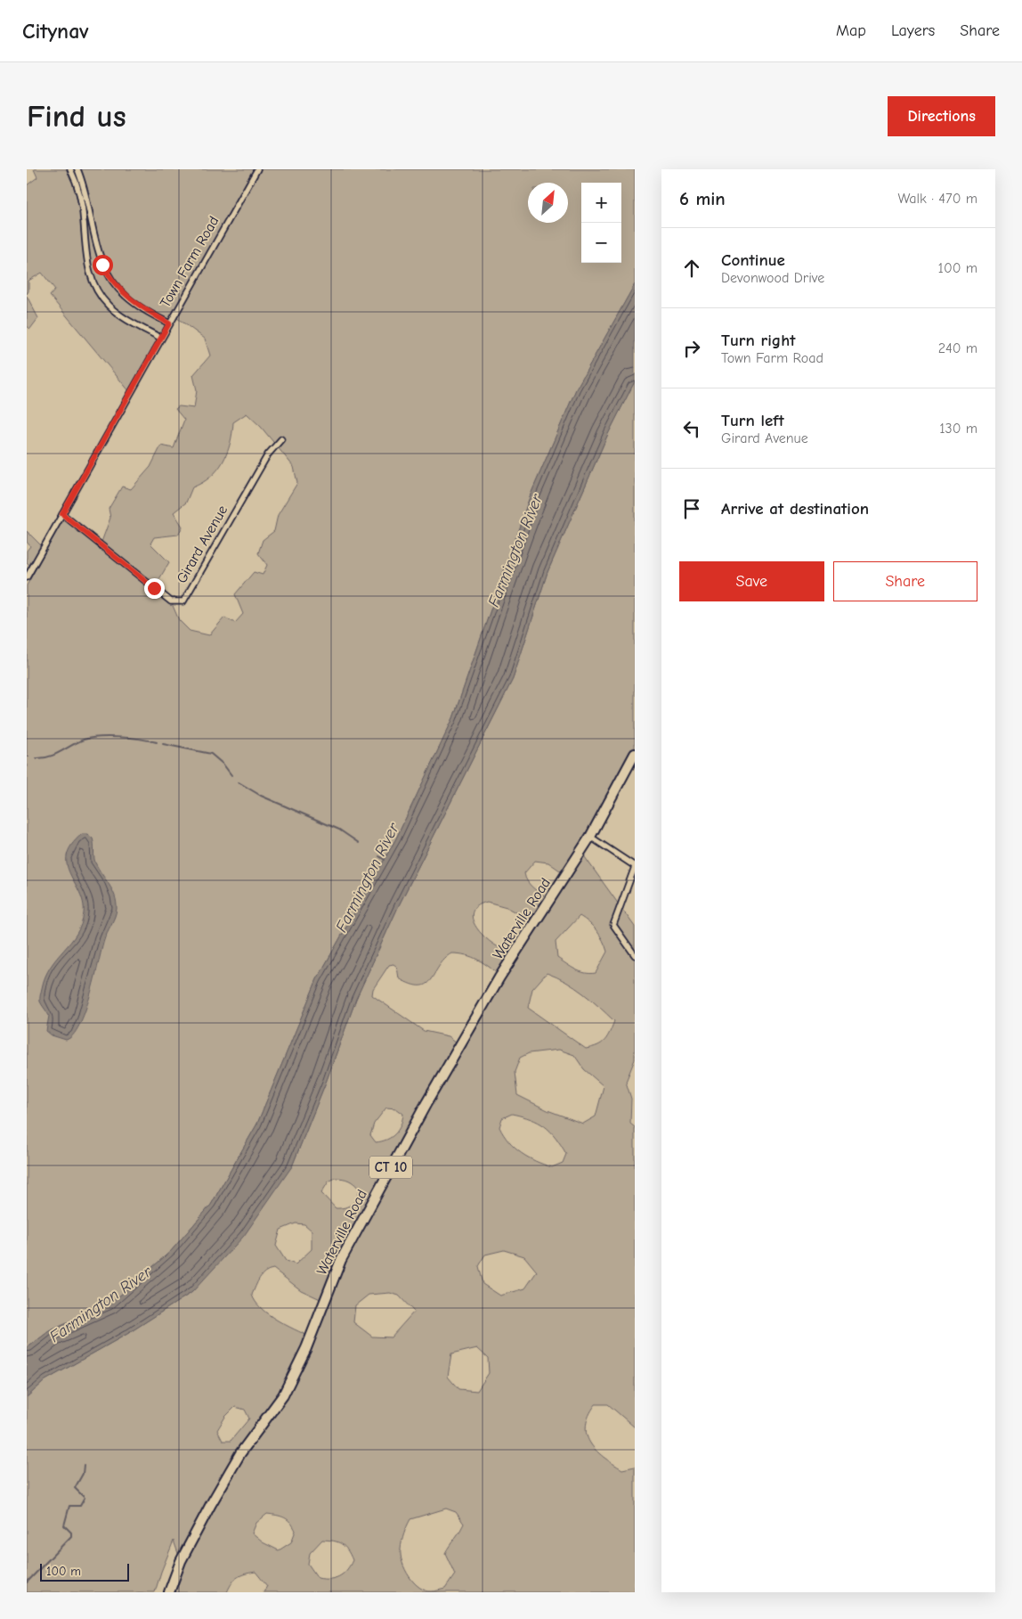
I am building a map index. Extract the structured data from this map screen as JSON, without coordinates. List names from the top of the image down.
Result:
{
  "streets": {
    "highway": ["Waterville Road", "CT 10"],
    "street": ["Town Farm Road", "Girard Avenue"]
  },
  "crossings": [
    ["Town Farm Road", "Girard Avenue"]
  ],
  "water": ["Farmington River"],
  "scale_bar": "100 m",
  "north": "top right",
  "page": {
    "header": "Citynav",
    "nav": ["Map", "Layers", "Share"],
    "buttons": [
      "Directions",
      ["Save", "Share"]
    ],
    "title": "Find us",
    "heading": ["6 min", "Walk · 470 m"],
    "map_buttons": ["+", "−"],
    "list": [
      ["Continue", "Devonwood Drive", "100 m"],
      ["Turn right", "Town Farm Road", "240 m"],
      ["Turn left", "Girard Avenue", "130 m"],
      "Arrive at destination"
    ],
    "scale": "100 m"
  }
}
